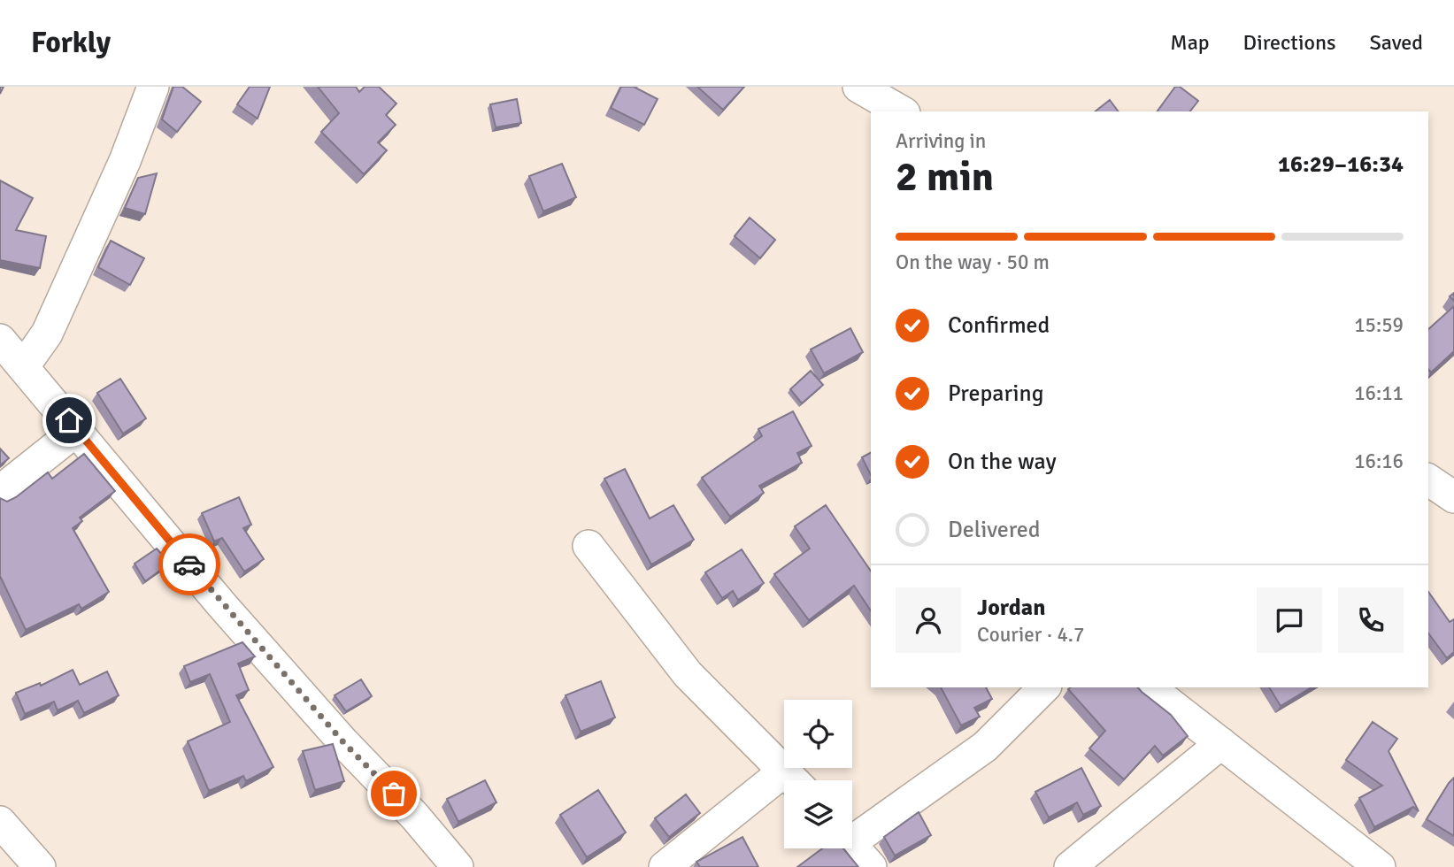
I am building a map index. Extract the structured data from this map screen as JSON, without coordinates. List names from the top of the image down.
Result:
{
  "page": {
    "header": "Forkly",
    "nav": ["Map", "Directions", "Saved"],
    "heading": ["2 min", "Arriving in", "16:29–16:34"],
    "panel": ["Jordan", "Courier · 4.7"],
    "bar": "On the way · 50 m",
    "list": [
      ["Confirmed", "15:59"],
      ["Preparing", "16:11"],
      ["On the way", "16:16"],
      "Delivered"
    ]
  }
}
